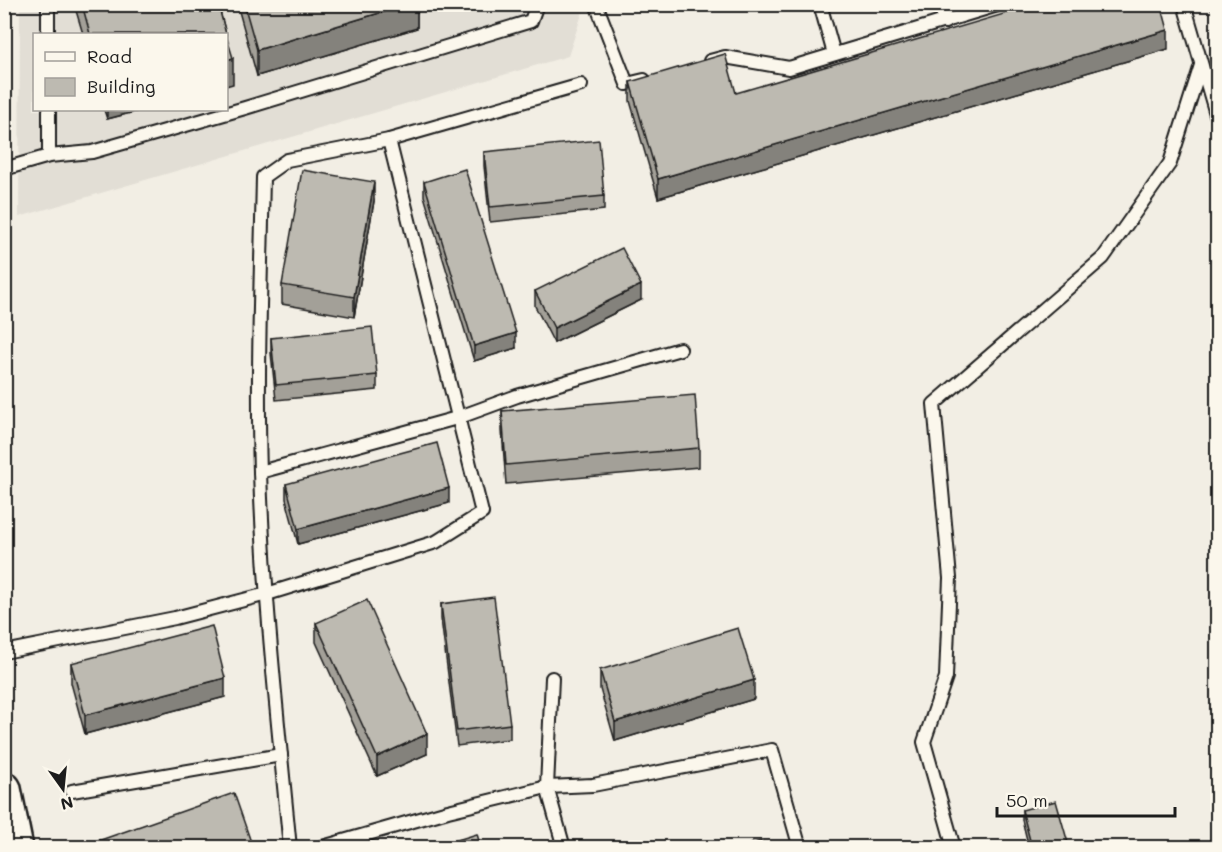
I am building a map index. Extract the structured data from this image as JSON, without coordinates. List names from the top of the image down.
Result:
{
  "legend": ["Road", "Building"],
  "scale_bar": "50 m",
  "north": "bottom"
}
